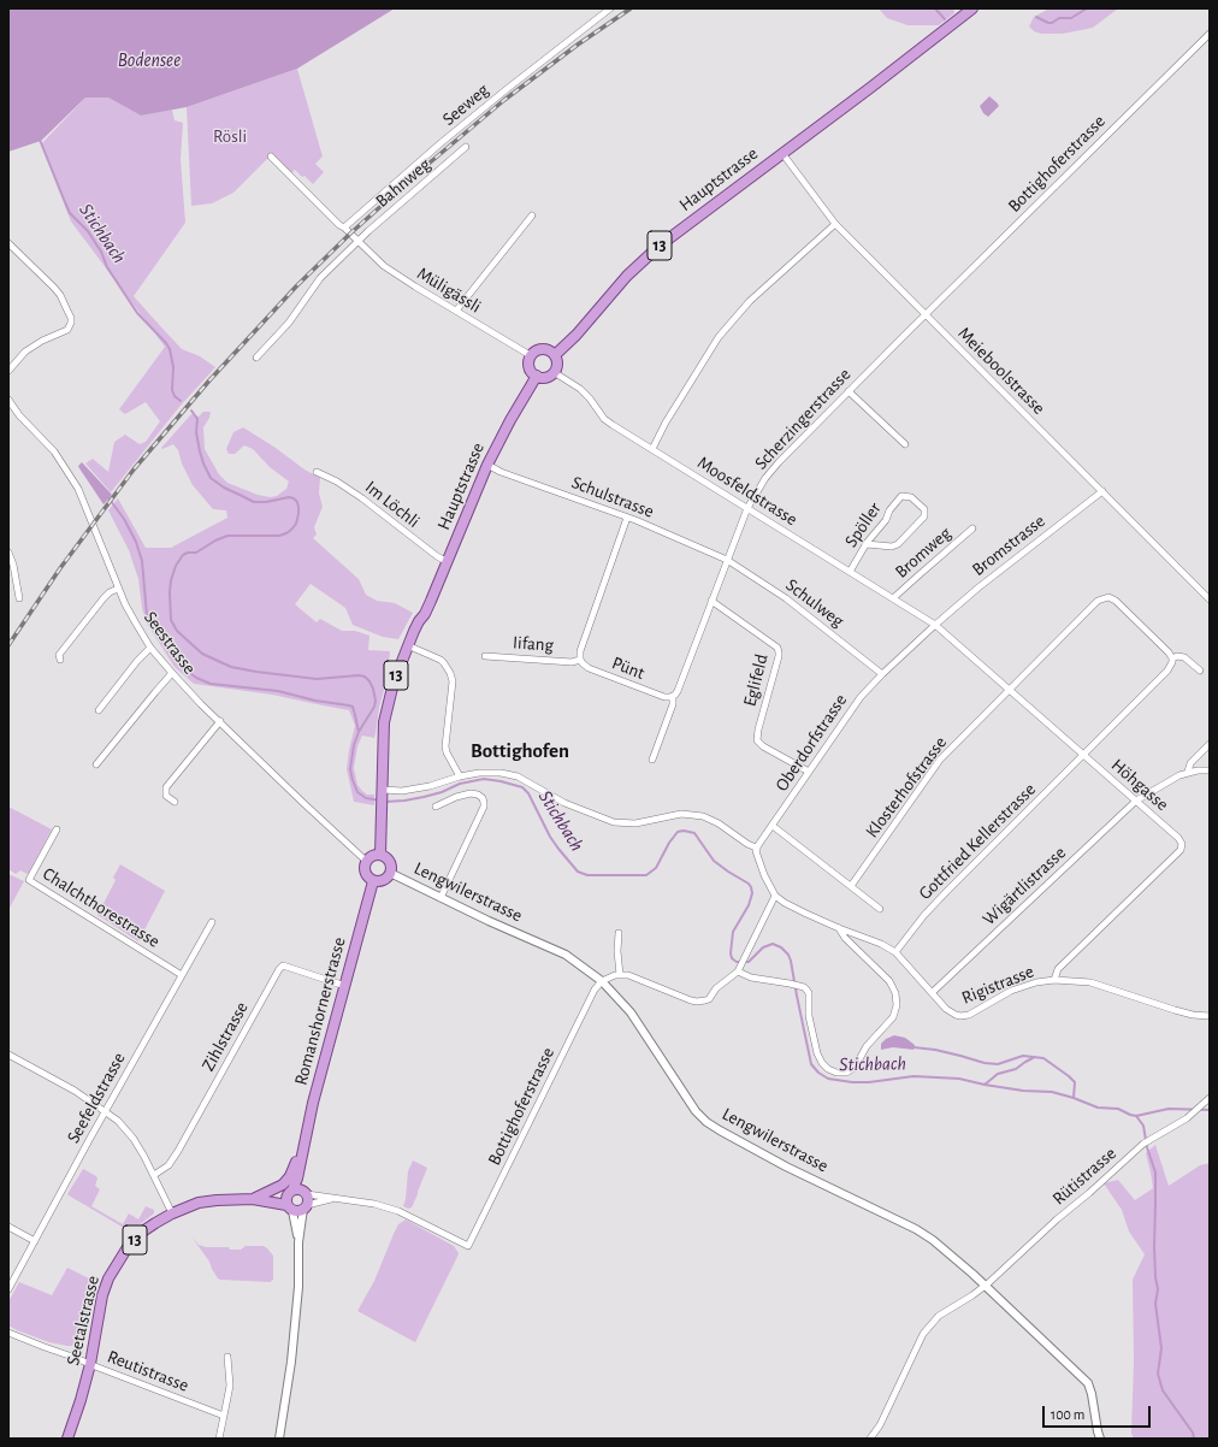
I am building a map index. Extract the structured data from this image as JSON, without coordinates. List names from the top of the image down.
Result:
{
  "streets": {
    "main road": [
      "Hauptstrasse",
      "13",
      "Romanshornerstrasse",
      "Seetalstrasse"
    ],
    "street": [
      "Seeweg",
      "Bottighoferstrasse",
      "Bahnweg",
      "Müligässli",
      "Meieboolstrasse",
      "Scherzingerstrasse",
      "Moosfeldstrasse",
      "Schulstrasse",
      "Im Löchli",
      "Spöller",
      "Bromstrasse",
      "Bromweg",
      "Schulweg",
      "Seestrasse",
      "Iifang",
      "Pünt",
      "Eglifeld",
      "Oberdorfstrasse",
      "Höhgasse",
      "Klosterhofstrasse",
      "Gottfried Kellerstrasse",
      "Wigärtlistrasse",
      "Lengwilerstrasse",
      "Chalchthorestrasse",
      "Rigistrasse",
      "Zihlstrasse",
      "Seefeldstrasse",
      "Rütistrasse",
      "Reutistrasse"
    ]
  },
  "crossings": [
    ["Seeweg", "Müligässli"],
    ["Bottighoferstrasse", "Meieboolstrasse"],
    ["Bottighoferstrasse", "Scherzingerstrasse"],
    ["Bottighoferstrasse", "Lengwilerstrasse"],
    ["Hauptstrasse", "Müligässli"],
    ["Hauptstrasse", "Meieboolstrasse"],
    ["Hauptstrasse", "Moosfeldstrasse"],
    ["Hauptstrasse", "Schulstrasse"],
    ["Hauptstrasse", "Im Löchli"],
    ["Hauptstrasse", "Seestrasse"],
    ["Hauptstrasse", "Lengwilerstrasse"],
    ["Hauptstrasse", "Romanshornerstrasse"],
    ["Bahnweg", "Müligässli"],
    ["13", "Romanshornerstrasse"],
    ["13", "Seetalstrasse"],
    ["Müligässli", "Moosfeldstrasse"],
    ["Meieboolstrasse", "Scherzingerstrasse"],
    ["Meieboolstrasse", "Bromstrasse"],
    ["Scherzingerstrasse", "Moosfeldstrasse"],
    ["Scherzingerstrasse", "Schulstrasse"],
    ["Scherzingerstrasse", "Schulweg"],
    ["Moosfeldstrasse", "Spöller"],
    ["Moosfeldstrasse", "Bromstrasse"],
    ["Moosfeldstrasse", "Bromweg"],
    ["Moosfeldstrasse", "Oberdorfstrasse"],
    ["Moosfeldstrasse", "Höhgasse"],
    ["Schulstrasse", "Schulweg"],
    ["Bromstrasse", "Oberdorfstrasse"],
    ["Bromstrasse", "Höhgasse"],
    ["Schulweg", "Oberdorfstrasse"],
    ["Seestrasse", "Lengwilerstrasse"],
    ["Seestrasse", "Romanshornerstrasse"],
    ["Iifang", "Pünt"],
    ["Eglifeld", "Oberdorfstrasse"],
    ["Oberdorfstrasse", "Höhgasse"],
    ["Höhgasse", "Klosterhofstrasse"],
    ["Höhgasse", "Gottfried Kellerstrasse"],
    ["Höhgasse", "Wigärtlistrasse"],
    ["Höhgasse", "Rigistrasse"],
    ["Klosterhofstrasse", "Gottfried Kellerstrasse"],
    ["Gottfried Kellerstrasse", "Rigistrasse"],
    ["Wigärtlistrasse", "Rigistrasse"],
    ["Lengwilerstrasse", "Romanshornerstrasse"],
    ["Lengwilerstrasse", "Rütistrasse"],
    ["Chalchthorestrasse", "Seefeldstrasse"],
    ["Romanshornerstrasse", "Zihlstrasse"],
    ["Romanshornerstrasse", "Seetalstrasse"],
    ["Seetalstrasse", "Reutistrasse"]
  ],
  "districts": ["Bottighofen"],
  "water": ["Bodensee", "Stichbach"],
  "parks": ["Rösli"],
  "scale_bar": "100 m"
}
